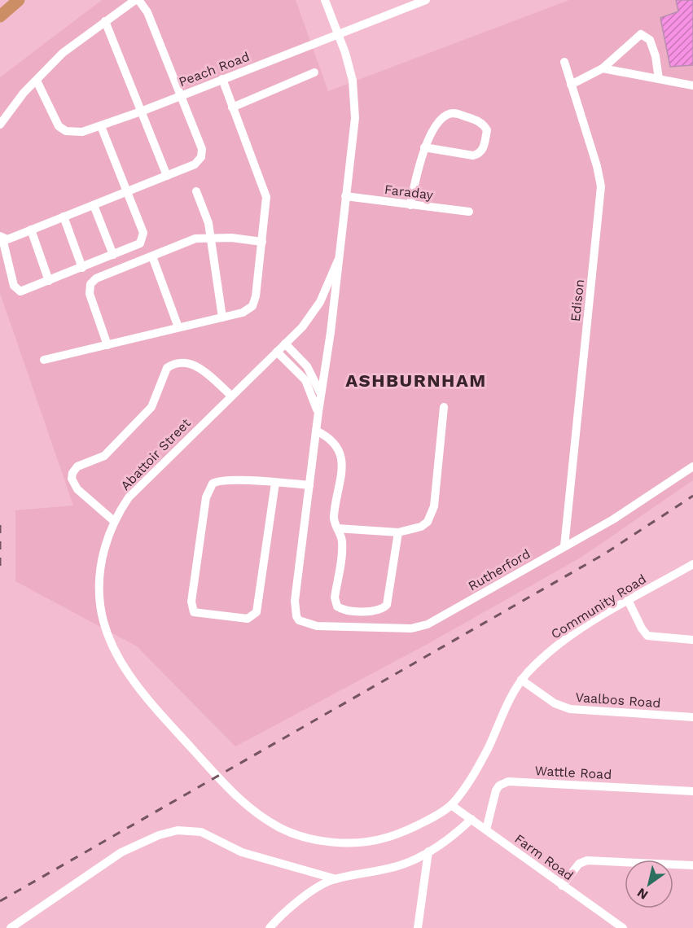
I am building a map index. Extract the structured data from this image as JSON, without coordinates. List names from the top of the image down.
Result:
{
  "streets": {
    "street": [
      "Peach Road",
      "Faraday",
      "Edison",
      "Abattoir Street",
      "Rutherford",
      "Community Road",
      "Vaalbos Road",
      "Wattle Road",
      "Farm Road"
    ]
  },
  "crossings": [
    ["Peach Road", "Abattoir Street"],
    ["Faraday", "Abattoir Street"],
    ["Edison", "Rutherford"],
    ["Abattoir Street", "Rutherford"],
    ["Abattoir Street", "Community Road"],
    ["Abattoir Street", "Farm Road"],
    ["Community Road", "Vaalbos Road"],
    ["Community Road", "Farm Road"],
    ["Wattle Road", "Farm Road"]
  ],
  "districts": ["ASHBURNHAM"],
  "north": "bottom left"
}
